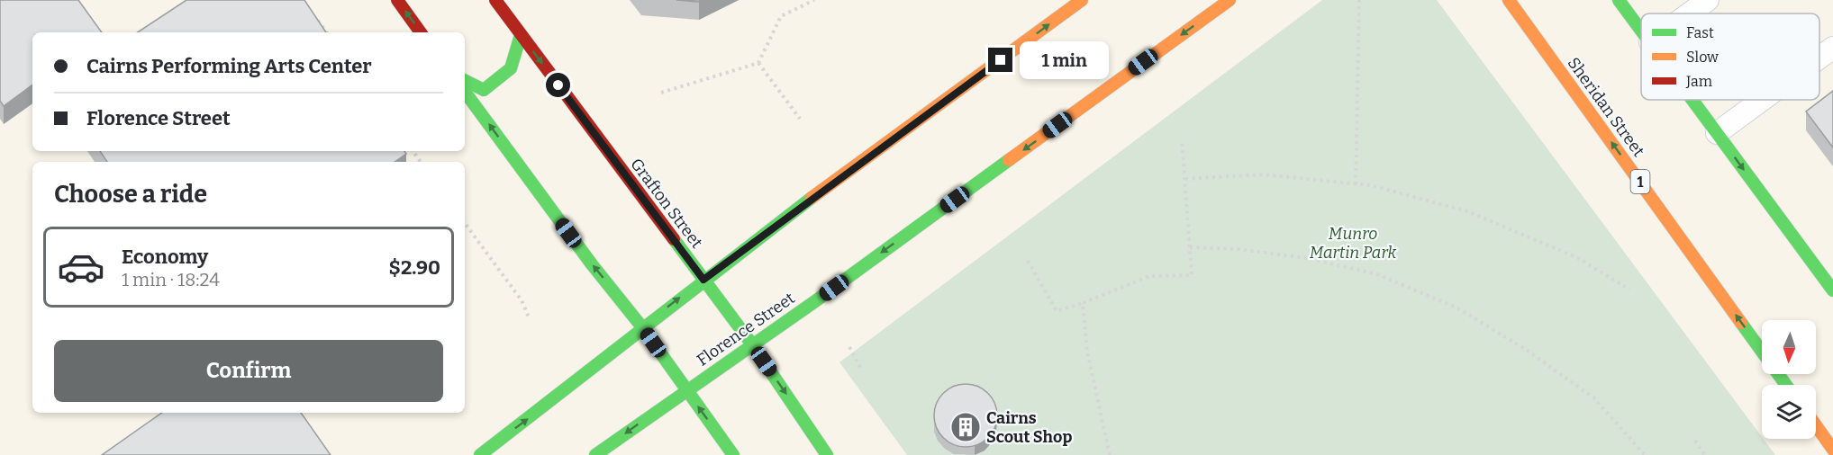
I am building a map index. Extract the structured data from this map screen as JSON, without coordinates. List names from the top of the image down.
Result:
{
  "streets": {
    "main road": [
      "Sheridan Street",
      "1",
      "Grafton Street",
      "Florence Street"
    ]
  },
  "crossings": [
    ["Grafton Street", "Florence Street"]
  ],
  "parks": ["Munro Martin Park"],
  "places": {
    "building": ["Cairns Scout Shop"]
  },
  "legend": ["Fast", "Slow", "Jam"],
  "north": "bottom",
  "page": {
    "banner": ["Cairns Performing Arts Center", "Florence Street"],
    "bubble": "1 min",
    "heading": "Choose a ride",
    "list": [
      {
        "name": "Economy",
        "note": "1 min · 18:24",
        "value": "$2.90"
      }
    ],
    "buttons": "Confirm"
  }
}
